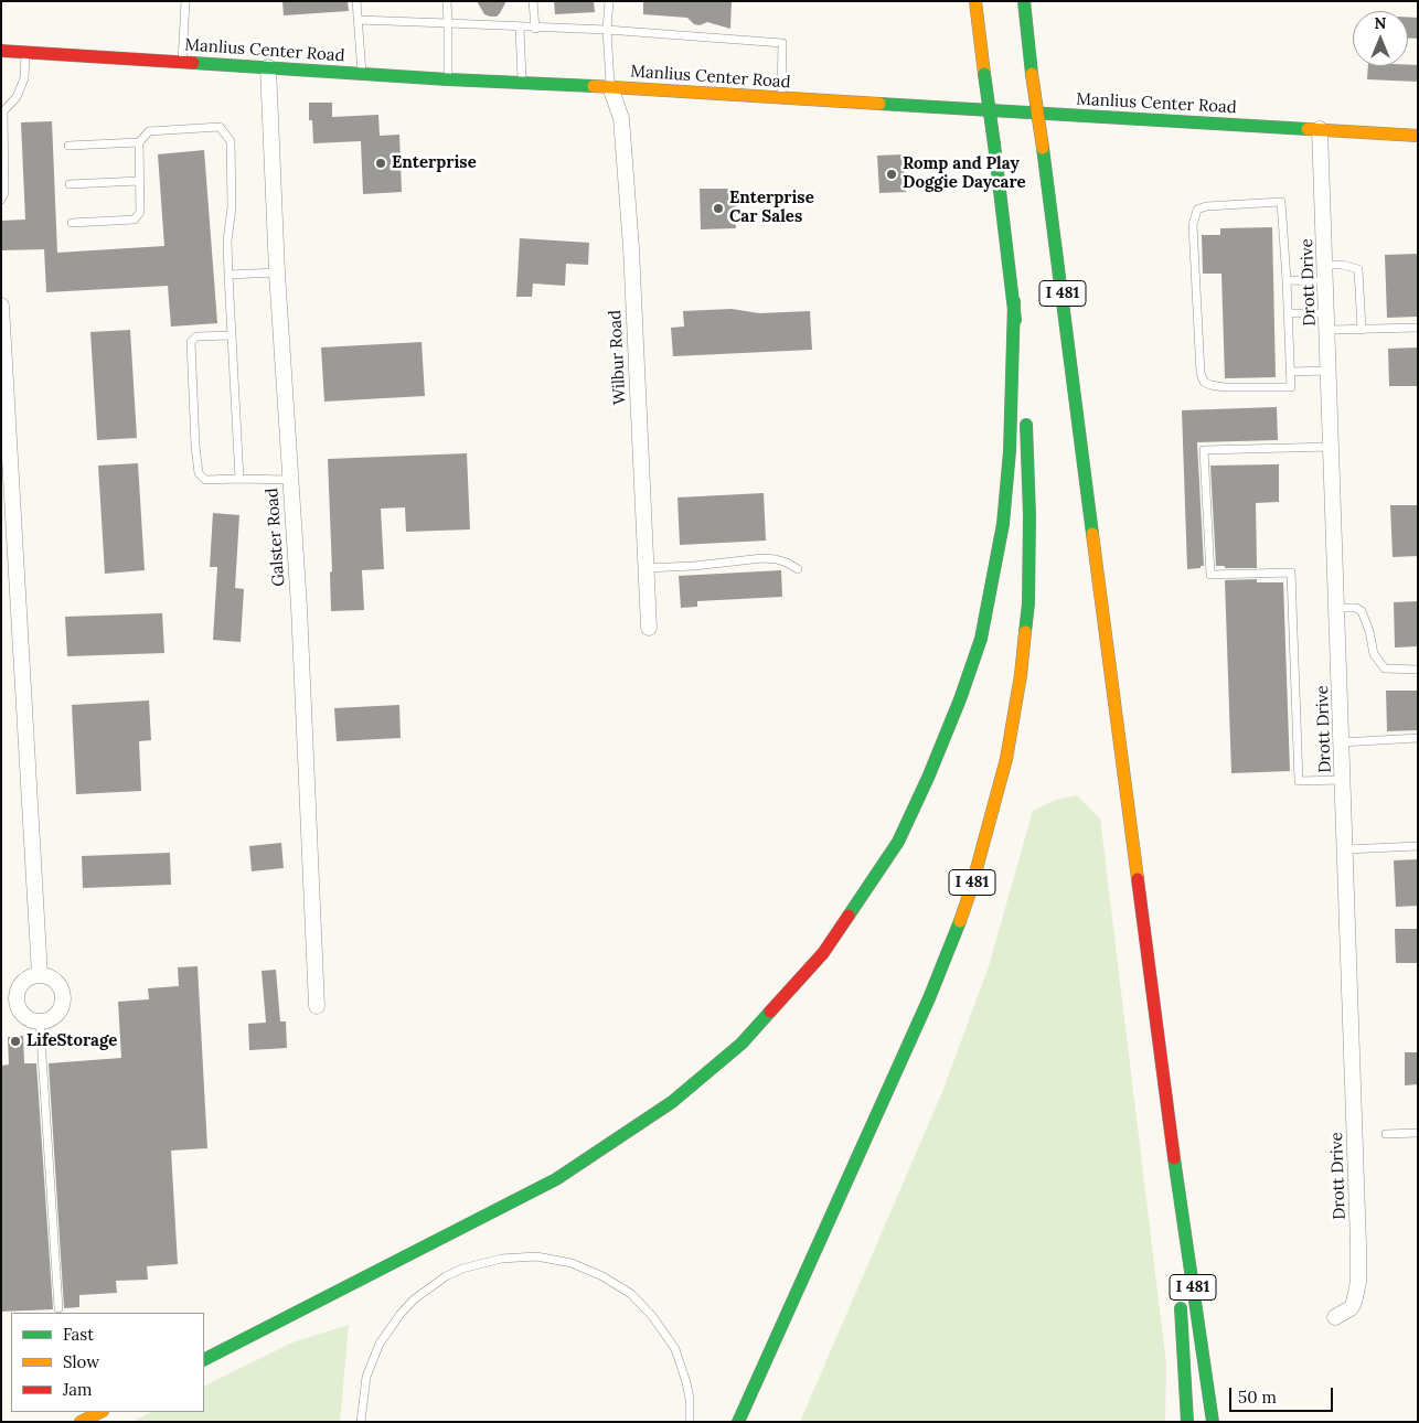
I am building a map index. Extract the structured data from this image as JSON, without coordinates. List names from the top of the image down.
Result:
{
  "streets": {
    "main road": ["Manlius Center Road", "I 481"],
    "street": ["Drott Drive", "Wilbur Road", "Galster Road"]
  },
  "crossings": [
    ["Manlius Center Road", "Drott Drive"],
    ["Manlius Center Road", "Wilbur Road"],
    ["Manlius Center Road", "Galster Road"]
  ],
  "places": [
    "Enterprise",
    "Romp and Play Doggie Daycare",
    "Enterprise Car Sales",
    "LifeStorage"
  ],
  "legend": ["Fast", "Slow", "Jam"],
  "scale_bar": "50 m",
  "north": "top"
}
